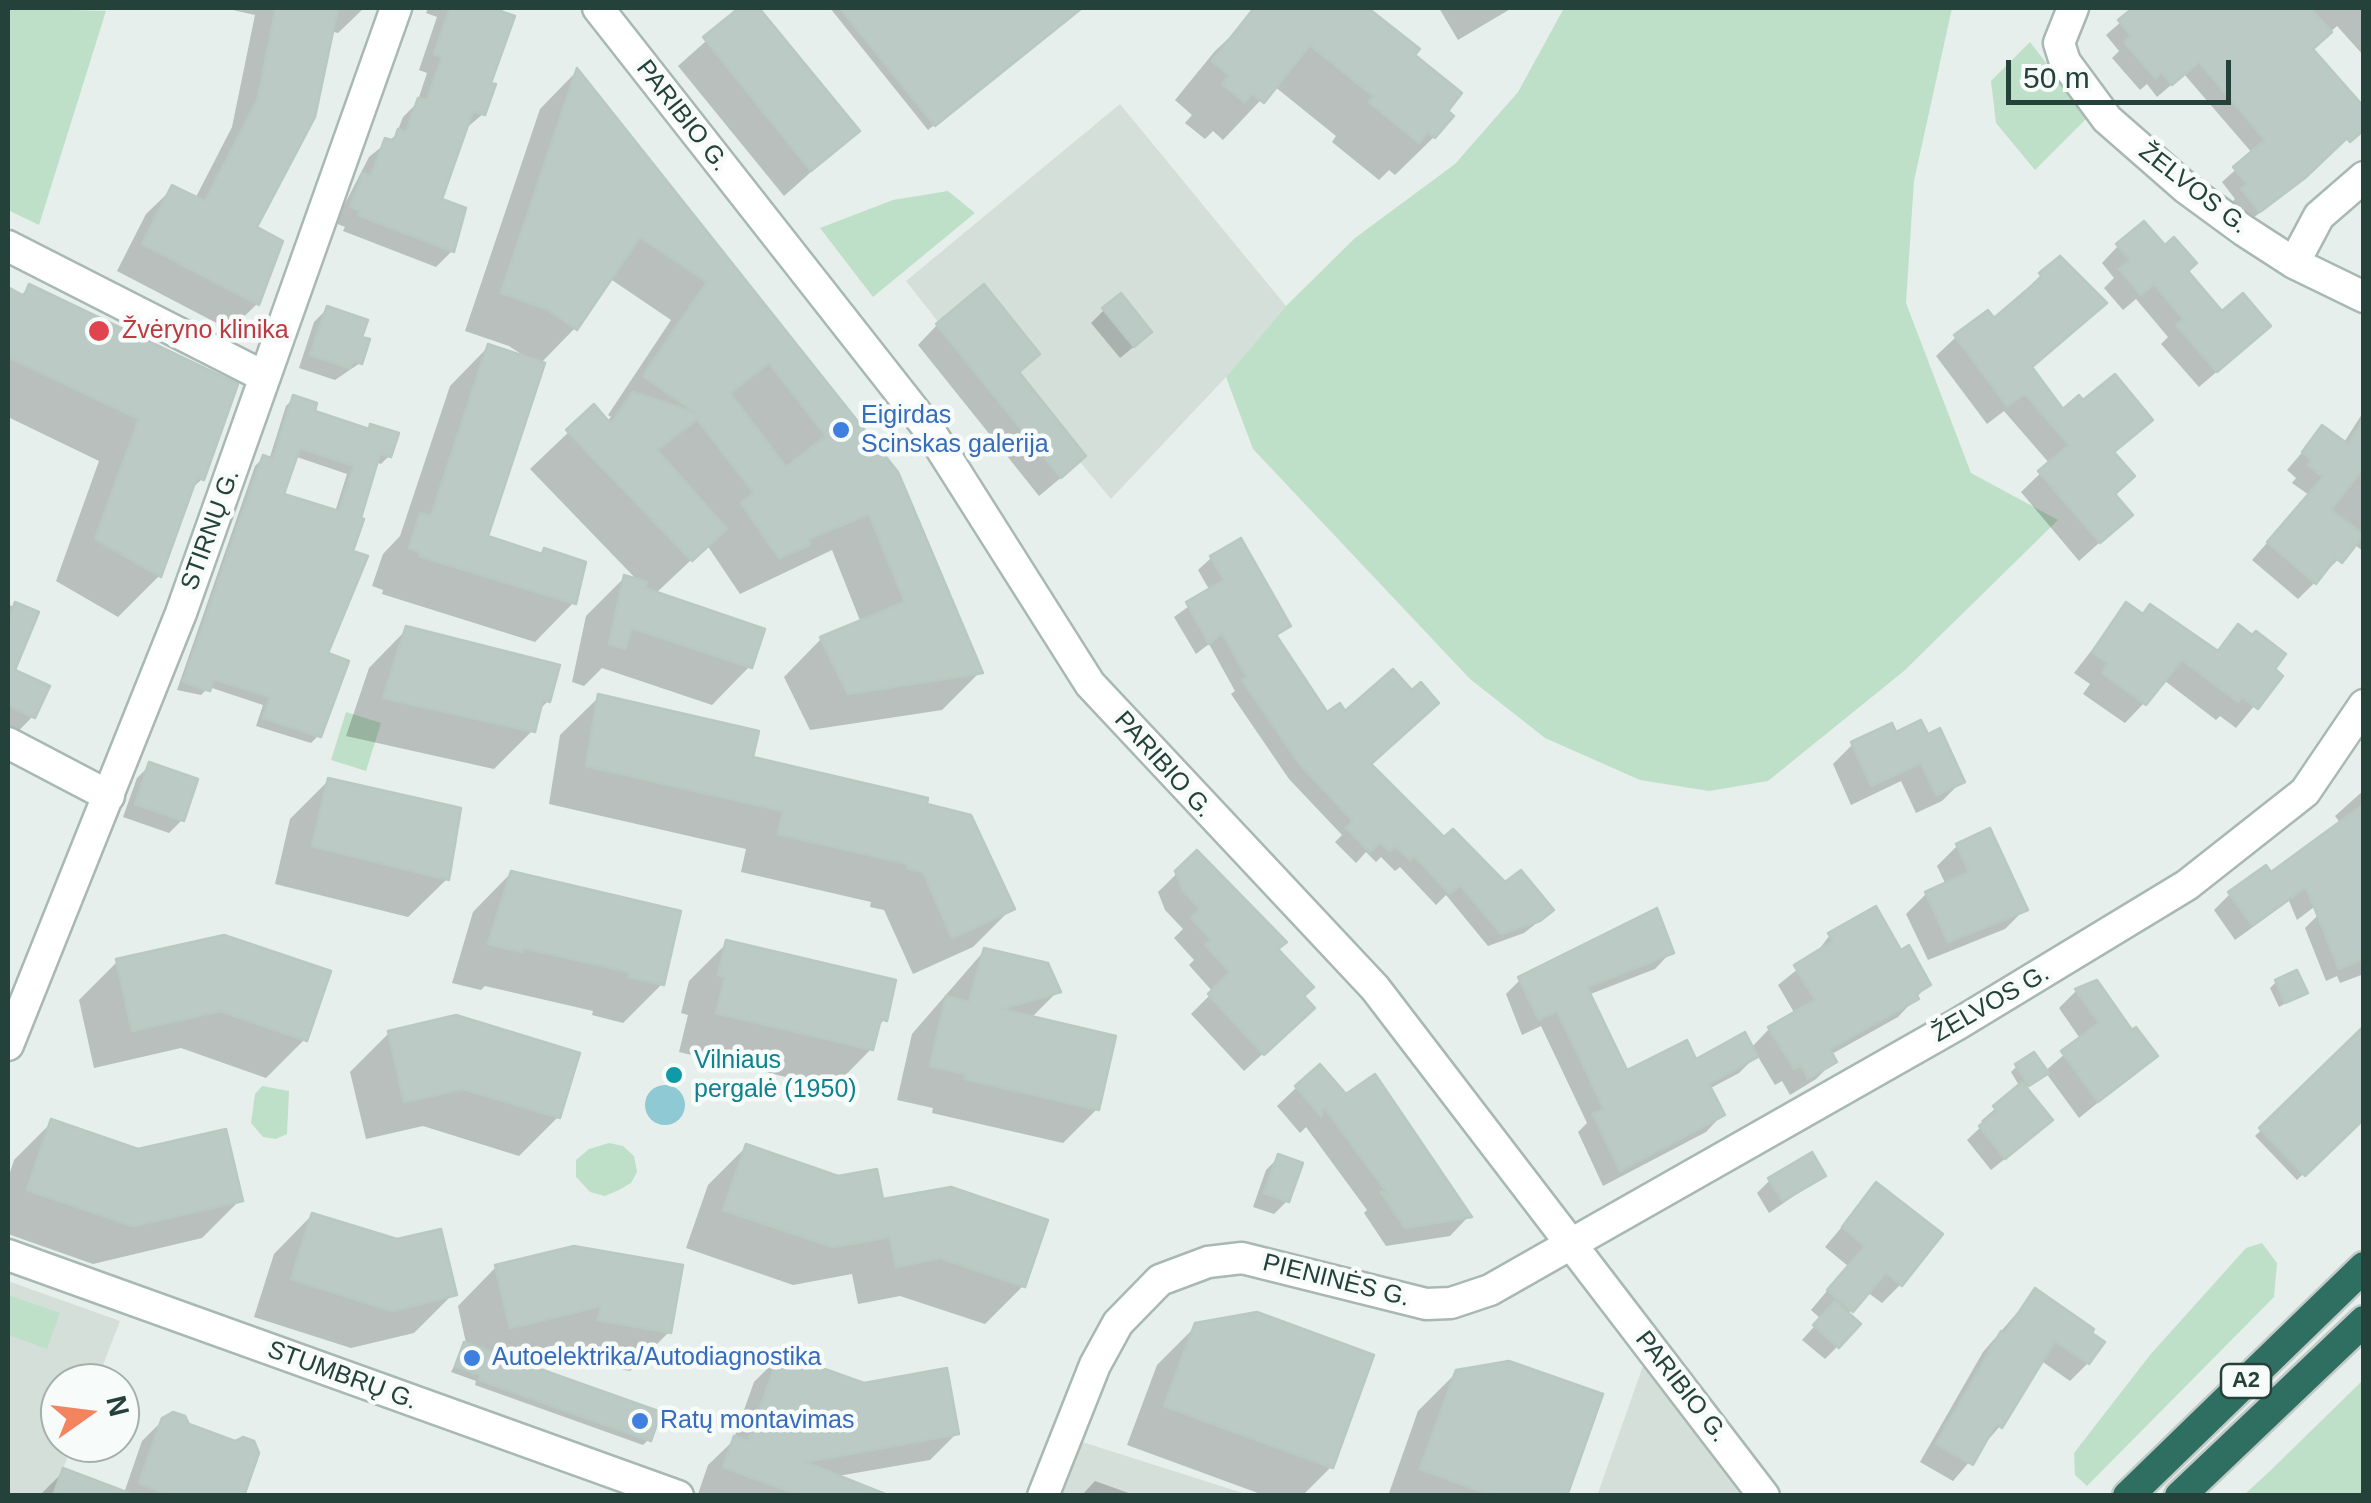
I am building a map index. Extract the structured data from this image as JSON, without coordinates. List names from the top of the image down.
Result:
{
  "streets": {
    "highway": ["A2"],
    "street": [
      "PARIBIO G.",
      "ŽELVOS G.",
      "STIRNŲ G.",
      "PIENINĖS G.",
      "STUMBRŲ G."
    ]
  },
  "crossings": [
    ["PARIBIO G.", "ŽELVOS G."],
    ["PARIBIO G.", "PIENINĖS G."],
    ["ŽELVOS G.", "PIENINĖS G."]
  ],
  "places": [
    "Žvėryno klinika",
    "Eigirdas Scinskas galerija",
    "Vilniaus pergalė (1950)",
    "Autoelektrika/Autodiagnostika",
    "Ratų montavimas"
  ],
  "scale_bar": "50 m",
  "north": "right"
}
